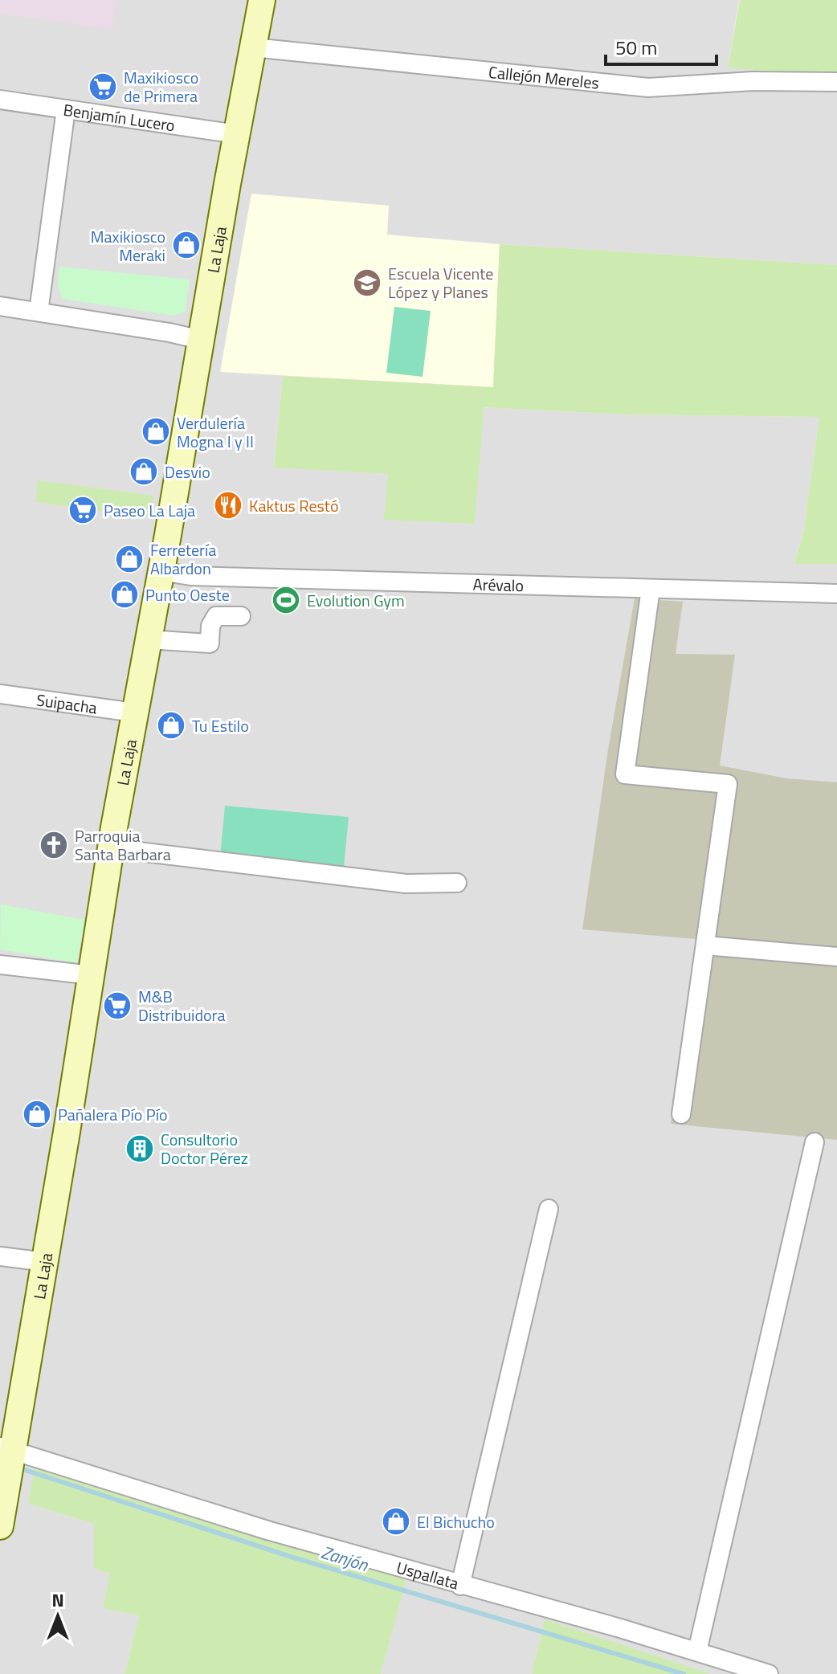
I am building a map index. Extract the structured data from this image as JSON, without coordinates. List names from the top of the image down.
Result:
{
  "streets": {
    "main road": ["La Laja"],
    "street": [
      "Callejón Mereles",
      "Benjamín Lucero",
      "Arévalo",
      "Suipacha",
      "Uspallata"
    ]
  },
  "crossings": [
    ["Callejón Mereles", "La Laja"],
    ["Benjamín Lucero", "La Laja"],
    ["La Laja", "Arévalo"],
    ["La Laja", "Suipacha"],
    ["La Laja", "Uspallata"]
  ],
  "water": ["Zanjón"],
  "places": {
    "supermarket": ["Maxikiosco de Primera", "Paseo La Laja", "M&B Distribuidora"],
    "shop": [
      "Maxikiosco Meraki",
      "Verdulería Mogna I y II",
      "Desvio",
      "Ferretería Albardon",
      "Punto Oeste",
      "Tu Estilo",
      "Pañalera Pío Pío",
      "El Bichucho"
    ],
    "school or university": ["Escuela Vicente López y Planes"],
    "restaurant": ["Kaktus Restó"],
    "sports": ["Evolution Gym"],
    "church": ["Parroquia Santa Barbara"],
    "building": ["Consultorio Doctor Pérez"]
  },
  "scale_bar": "50 m",
  "north": "top"
}
